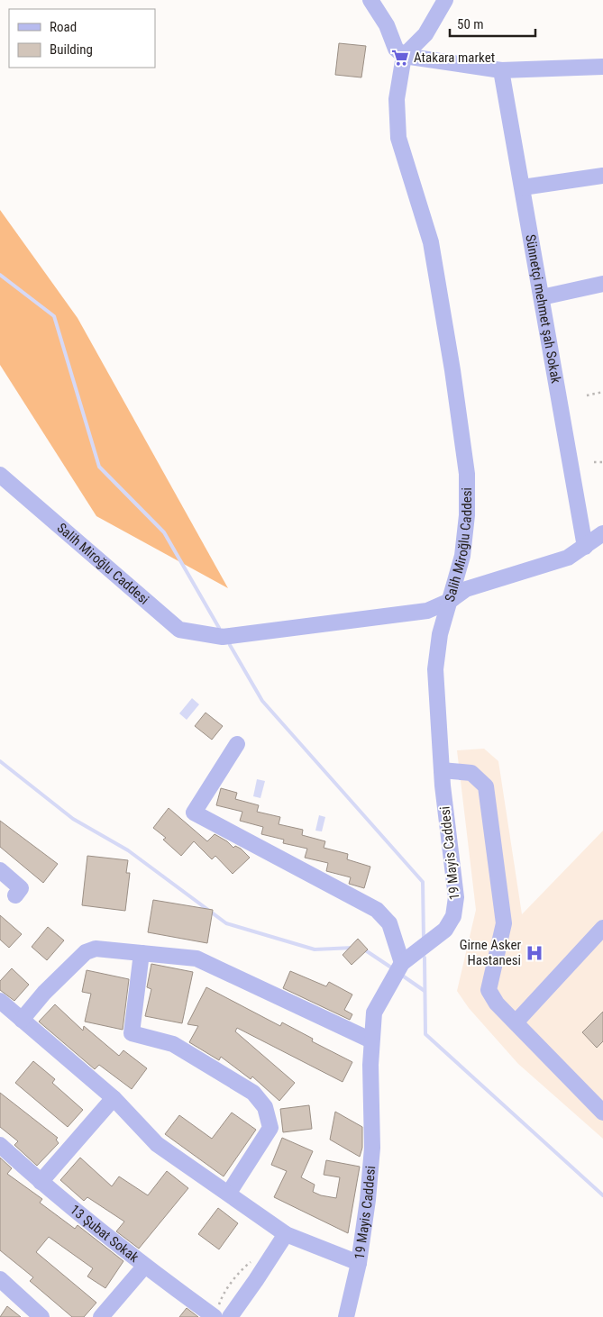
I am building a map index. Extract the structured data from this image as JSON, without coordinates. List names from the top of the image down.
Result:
{
  "streets": {
    "street": [
      "Sünnetçi mehmet şah Sokak",
      "Salih Miroğlu Caddesi",
      "19 Mayis Caddesi",
      "13 Şubat Sokak"
    ]
  },
  "crossings": [
    ["Salih Miroğlu Caddesi", "19 Mayis Caddesi"]
  ],
  "places": {
    "supermarket": ["Atakara market"],
    "hospital": ["Girne Asker Hastanesi"]
  },
  "legend": ["Road", "Building"],
  "scale_bar": "50 m"
}
